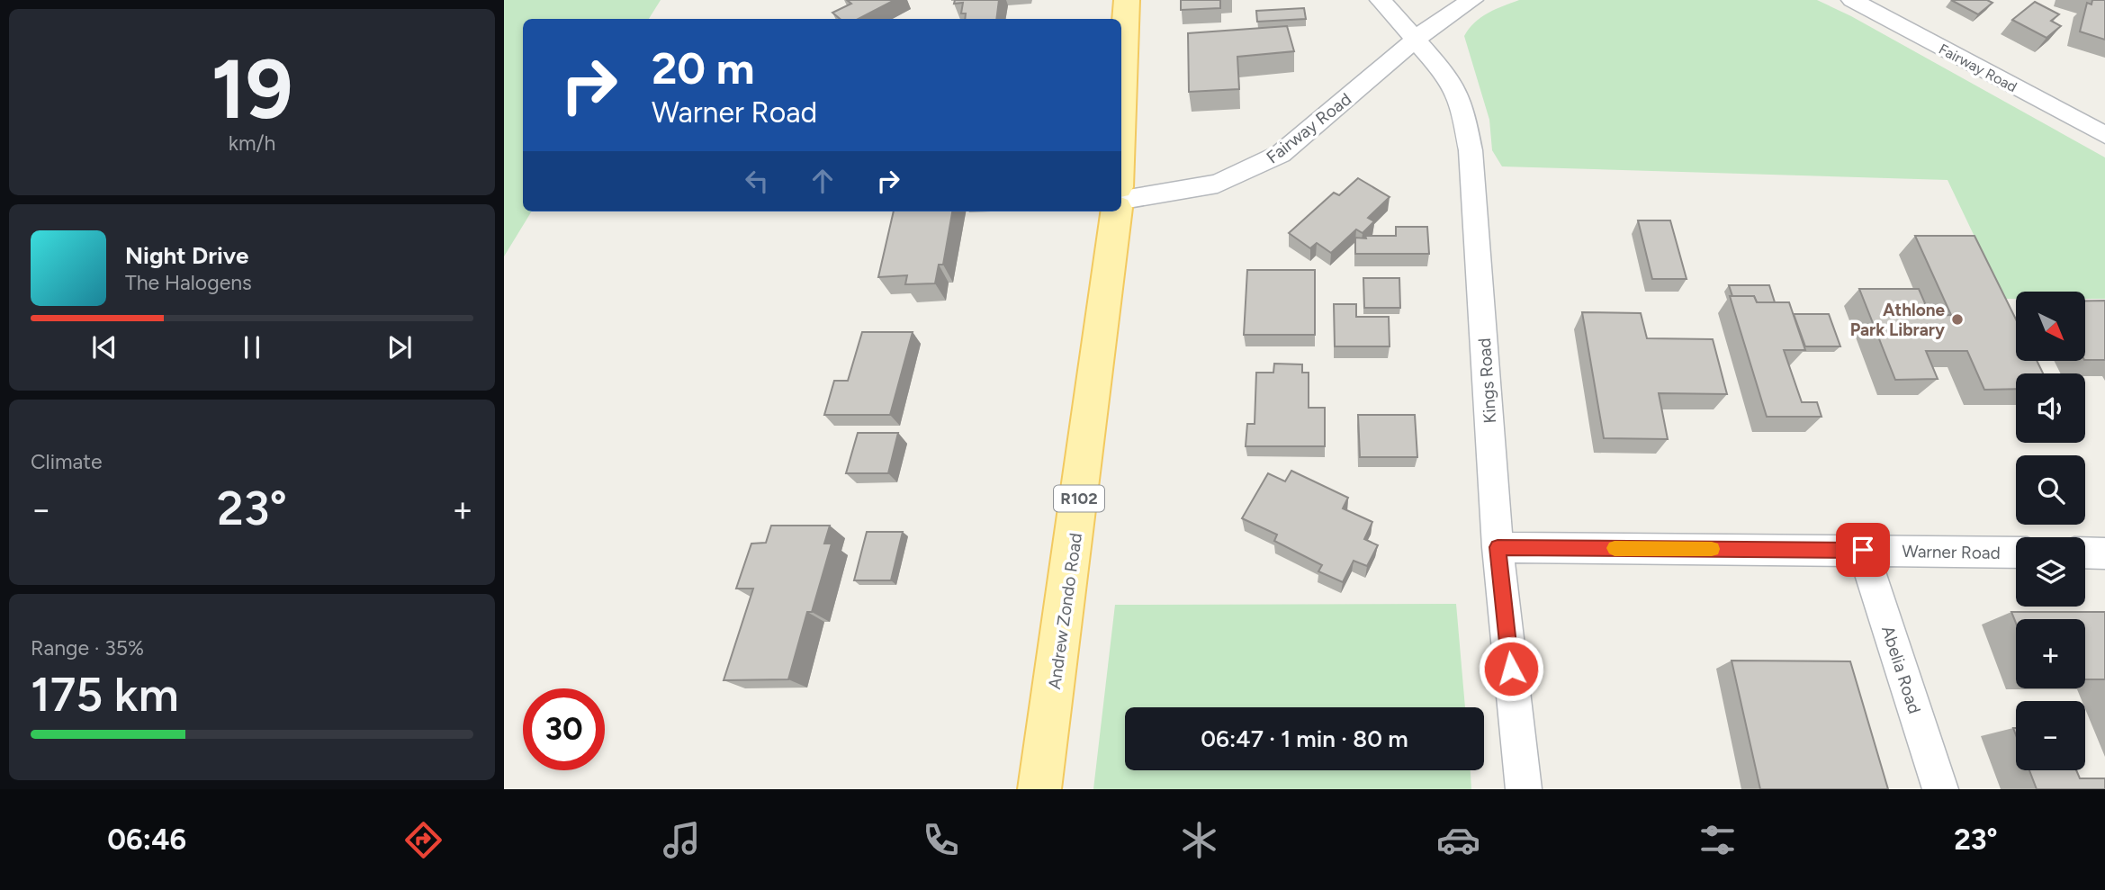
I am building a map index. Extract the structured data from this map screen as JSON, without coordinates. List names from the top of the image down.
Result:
{
  "streets": {
    "main road": ["R102", "Andrew Zondo Road"],
    "street": [
      "Fairway Road",
      "Kings Road",
      "Warner Road",
      "Abelia Road"
    ]
  },
  "crossings": [
    ["Fairway Road", "Kings Road"],
    ["Kings Road", "Warner Road"],
    ["Warner Road", "Abelia Road"]
  ],
  "places": ["Athlone Park Library"],
  "north": "bottom right",
  "page": {
    "tile": [
      ["19", "km/h"],
      "Climate",
      ["Range · 35%", "175 km"]
    ],
    "turn": ["20 m", "Warner Road"],
    "song": ["Night Drive", "The Halogens"],
    "map_buttons": ["+", "−"],
    "heat": ["−", "23°", "+"],
    "limit": "30",
    "trip": "06:47 · 1 min · 80 m",
    "tabs": ["06:46", "23°"]
  }
}
